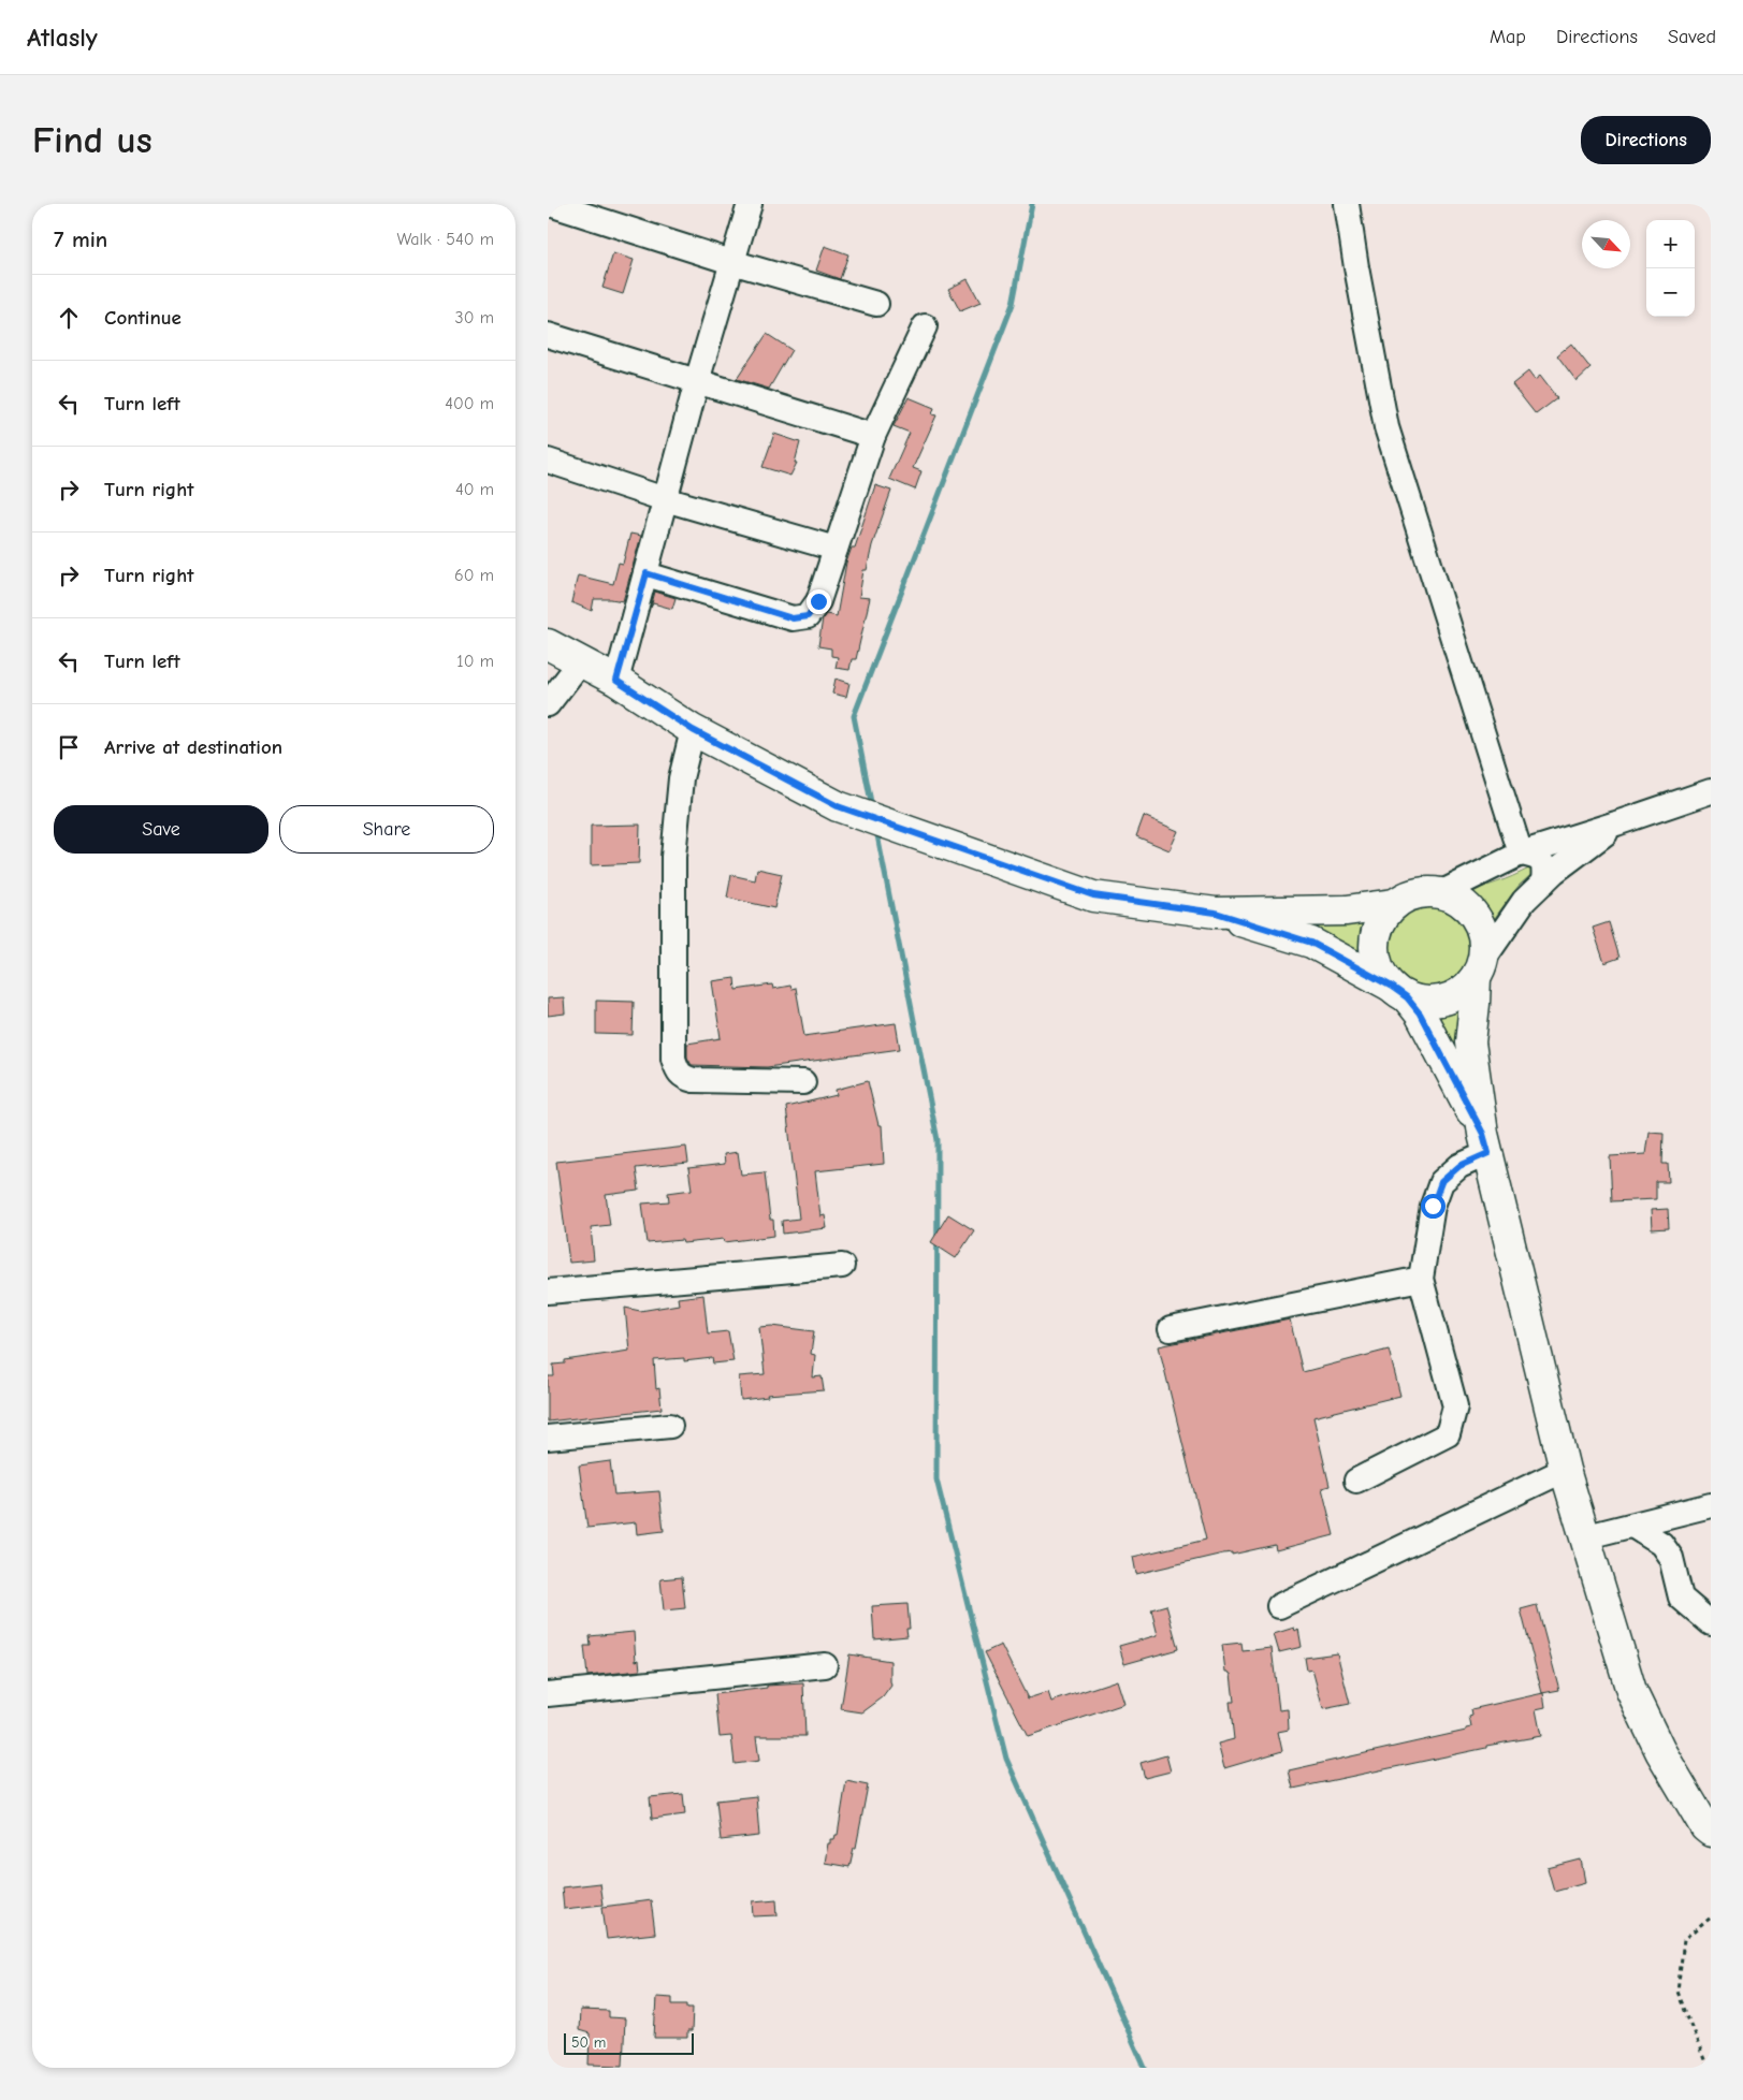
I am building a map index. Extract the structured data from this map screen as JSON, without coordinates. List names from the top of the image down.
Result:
{
  "scale_bar": "50 m",
  "north": "bottom right",
  "page": {
    "header": "Atlasly",
    "nav": ["Map", "Directions", "Saved"],
    "buttons": [
      "Directions",
      ["Save", "Share"]
    ],
    "title": "Find us",
    "heading": ["7 min", "Walk · 540 m"],
    "map_buttons": ["+", "−"],
    "list": [
      ["Continue", "30 m"],
      ["Turn left", "400 m"],
      ["Turn right", "40 m"],
      ["Turn right", "60 m"],
      ["Turn left", "10 m"],
      "Arrive at destination"
    ],
    "scale": "50 m"
  }
}
